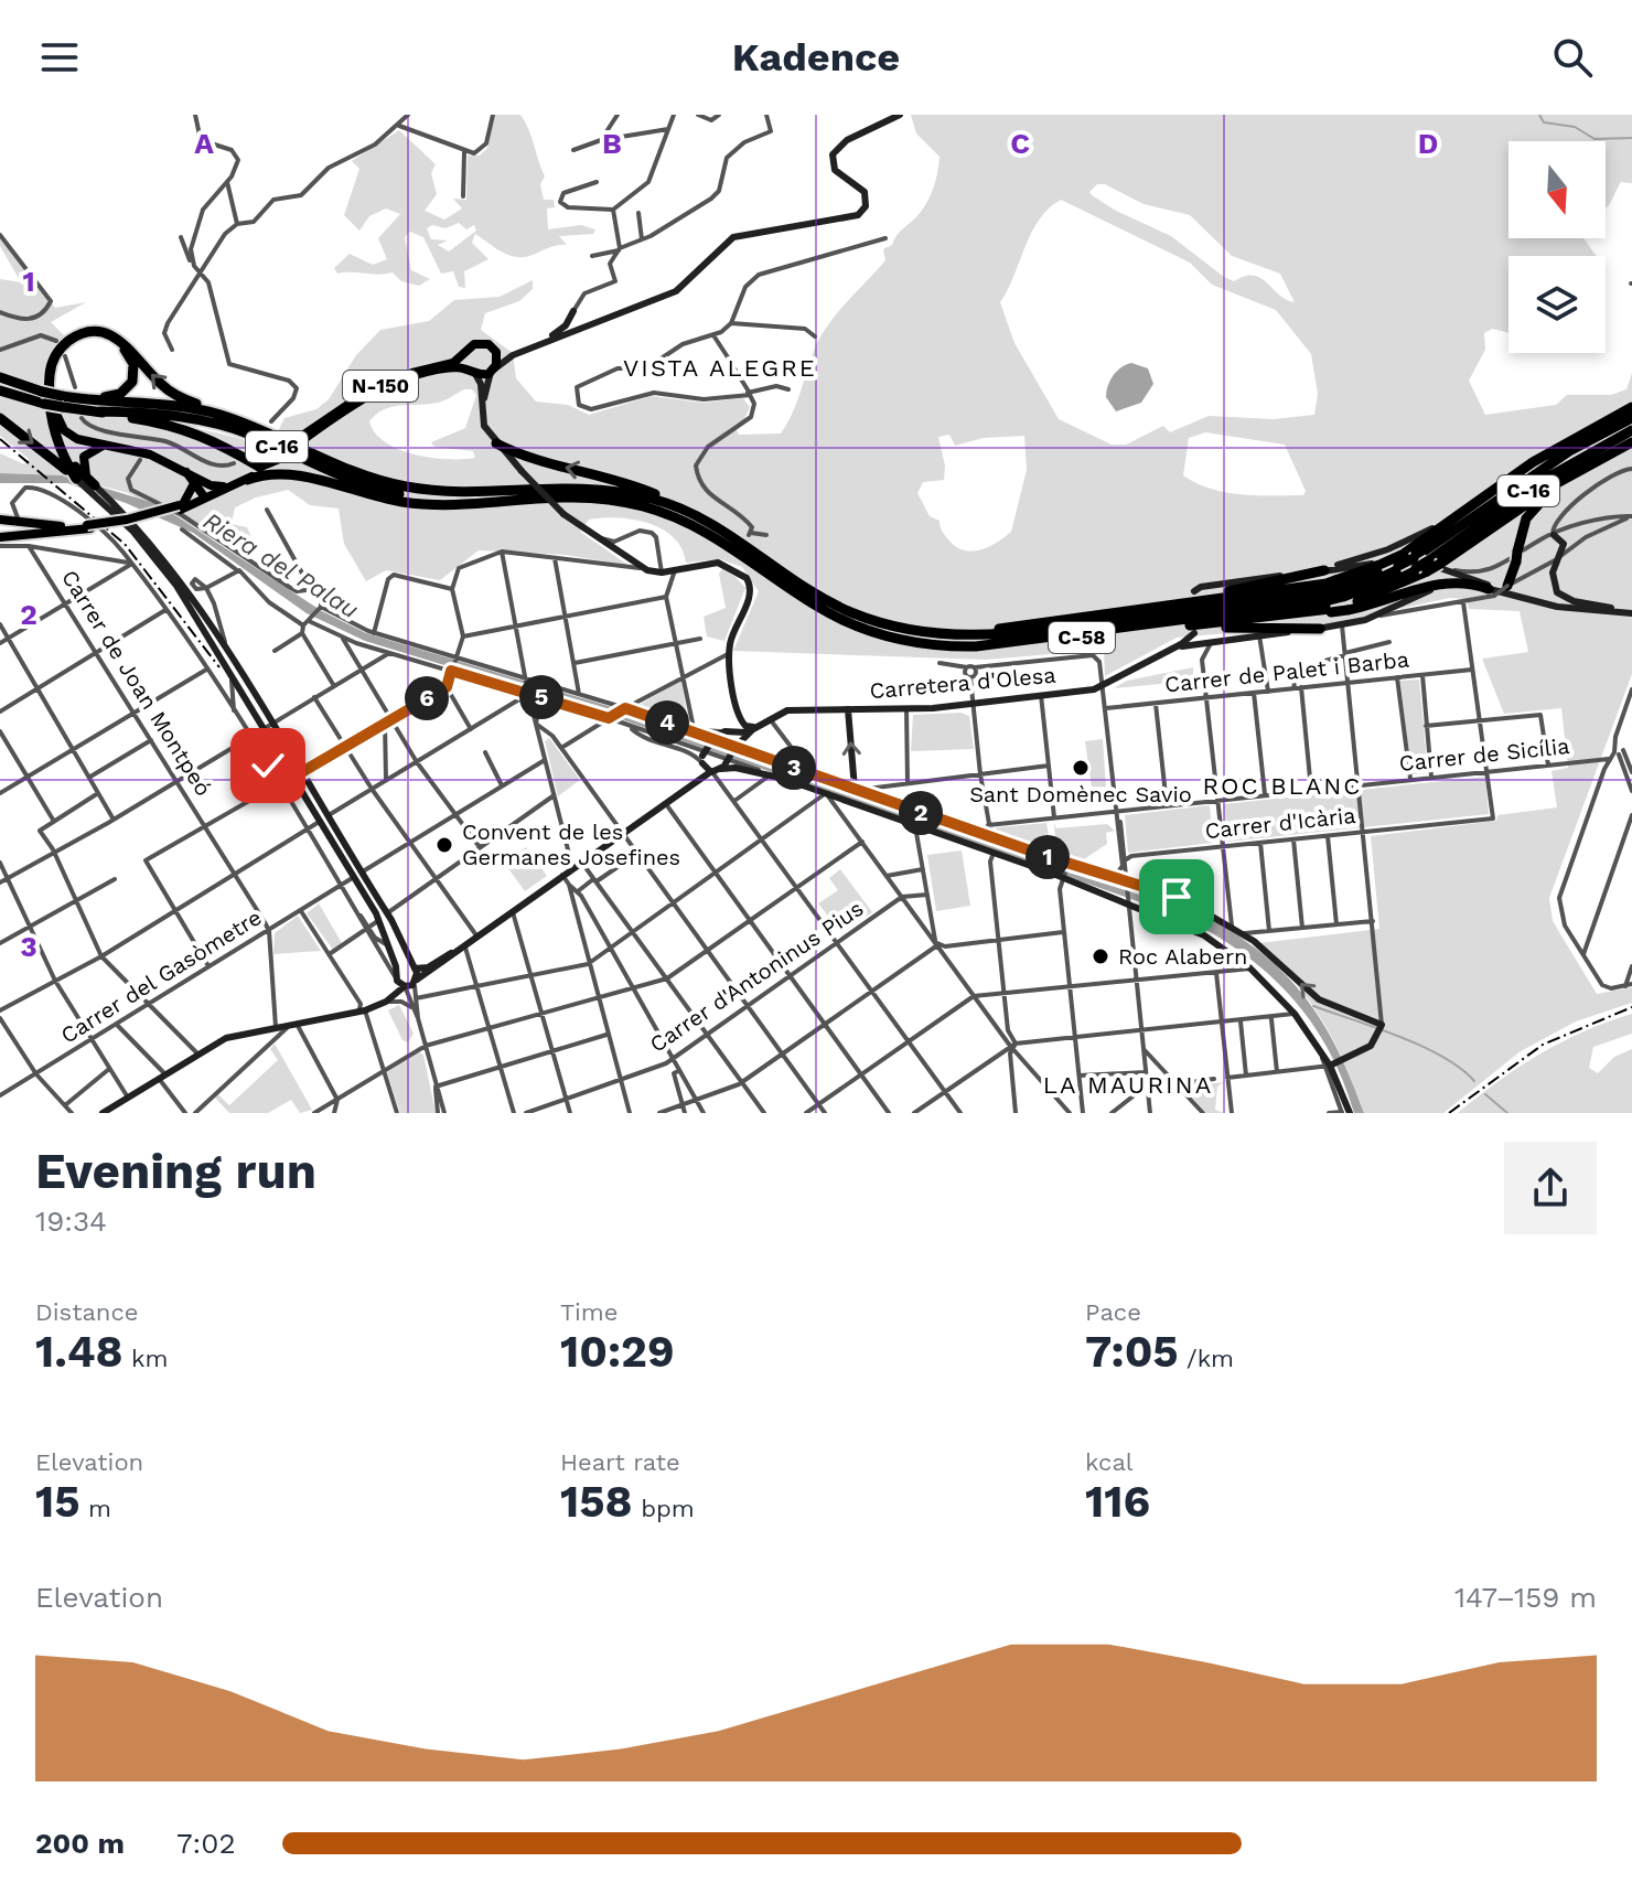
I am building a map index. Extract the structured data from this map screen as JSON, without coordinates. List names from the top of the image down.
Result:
{
  "streets": {
    "highway": ["C-16", "C-58"],
    "main road": ["N-150", "Carretera d'Olesa"],
    "street": [
      "Carrer de Palet i Barba",
      "Carrer de Joan Montpeó",
      "Carrer de Sicília",
      "Carrer d'Icària",
      "Carrer del Gasòmetre",
      "Carrer d'Antoninus Pius"
    ]
  },
  "crossings": [
    ["C-16", "C-58"],
    ["C-58", "Carretera d'Olesa"],
    ["Carrer de Joan Montpeó", "Carrer del Gasòmetre"],
    ["Carrer de Sicília", "Carrer d'Icària"]
  ],
  "districts": ["VISTA ALEGRE", "ROC BLANC", "LA MAURINA"],
  "water": ["Riera del Palau"],
  "places": ["Sant Domènec Savio", "Convent de les Germanes Josefines", "Roc Alabern"],
  "north": "bottom",
  "page": {
    "header": "Kadence",
    "pins": [
      "5",
      "6",
      "4",
      "3",
      "2",
      "1"
    ],
    "heading": ["Evening run", "19:34"],
    "stats": [
      ["Distance", "1.48 km"],
      ["Time", "10:29"],
      ["Pace", "7:05 /km"],
      ["Elevation", "15 m"],
      ["Heart rate", "158 bpm"],
      ["kcal", "116"]
    ],
    "chart": ["Elevation", "147–159 m"],
    "list": [
      {
        "name": "200 m",
        "note": "7:02"
      }
    ]
  },
  "grid": {
    "columns": [
      "A",
      "B",
      "C",
      "D"
    ],
    "rows": ["1", "2", "3"]
  }
}
